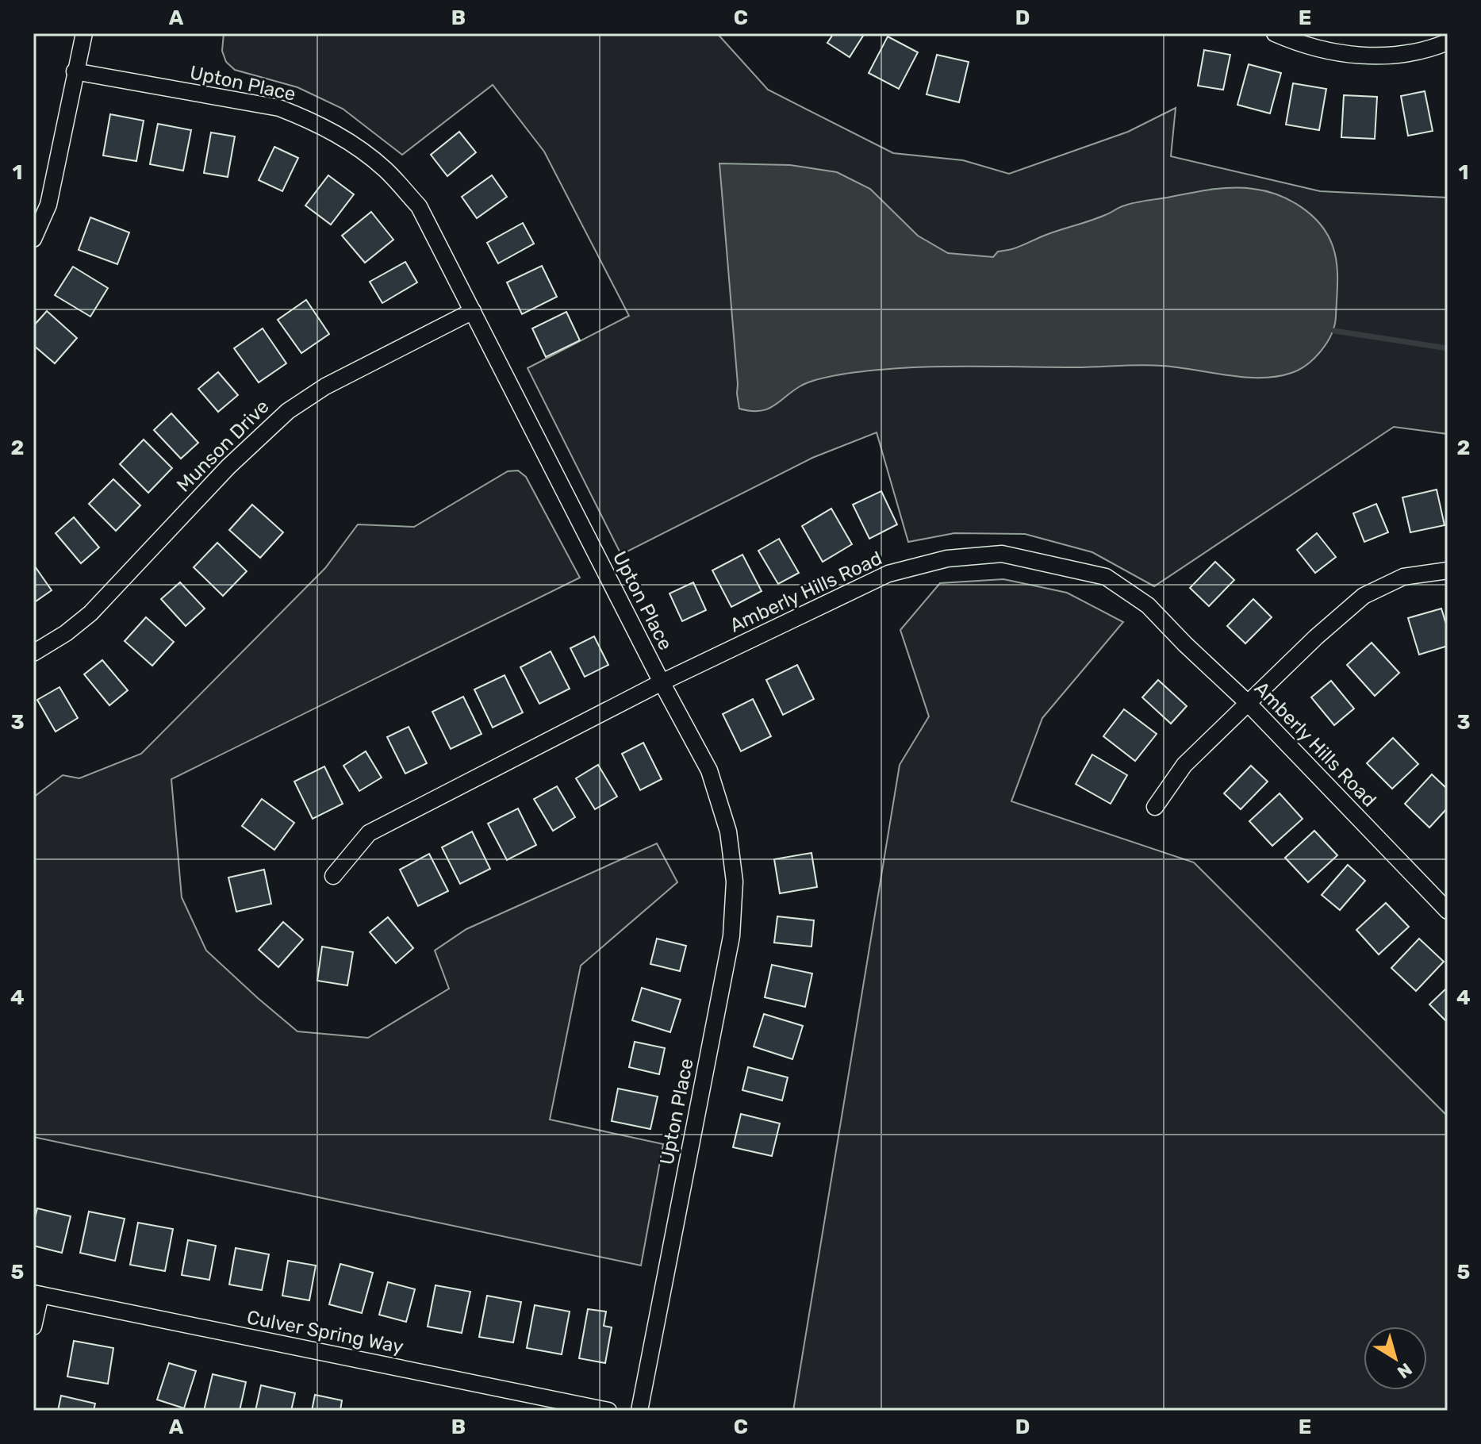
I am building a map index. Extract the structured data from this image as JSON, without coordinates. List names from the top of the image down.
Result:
{
  "streets": {
    "street": [
      "Upton Place",
      "Munson Drive",
      "Amberly Hills Road",
      "Culver Spring Way"
    ]
  },
  "crossings": [
    ["Upton Place", "Munson Drive"],
    ["Upton Place", "Amberly Hills Road"]
  ],
  "north": "bottom right",
  "grid": {
    "columns": [
      "A",
      "B",
      "C",
      "D",
      "E"
    ],
    "rows": [
      "1",
      "2",
      "3",
      "4",
      "5"
    ]
  }
}
